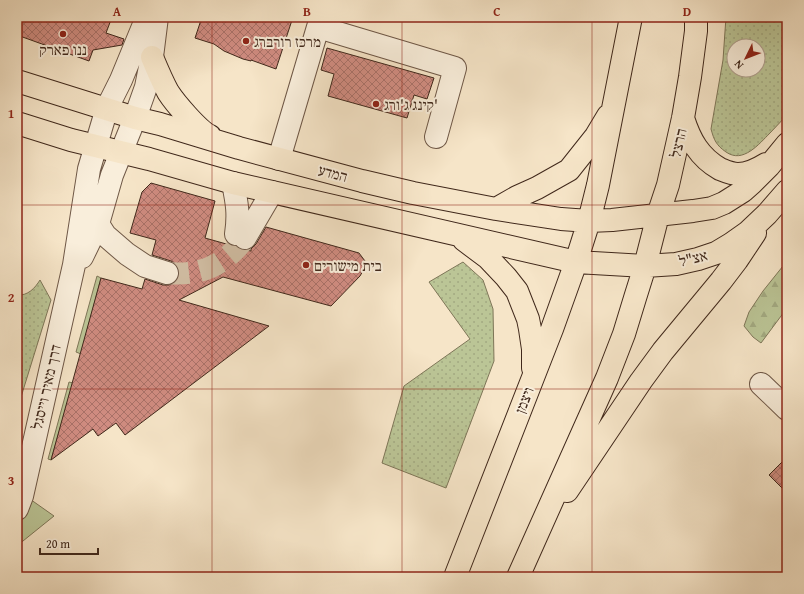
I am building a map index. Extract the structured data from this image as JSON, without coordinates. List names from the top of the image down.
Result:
{
  "streets": {
    "main road": [
      "הרצל",
      "המדע",
      "אצ\"ל",
      "ויצמן"
    ],
    "street": ["דרך מאיר וייסגל"]
  },
  "crossings": [
    ["הרצל", "המדע"],
    ["הרצל", "אצ\"ל"],
    ["המדע", "דרך מאיר וייסגל"],
    ["המדע", "ויצמן"],
    ["אצ\"ל", "ויצמן"]
  ],
  "places": [
    "ננו פארק",
    "מרכז רורברג",
    "קינג ג'ורג'",
    "בית מישורים"
  ],
  "scale_bar": "20 m",
  "north": "bottom left",
  "grid": {
    "columns": [
      "A",
      "B",
      "C",
      "D"
    ],
    "rows": ["1", "2", "3"]
  }
}
